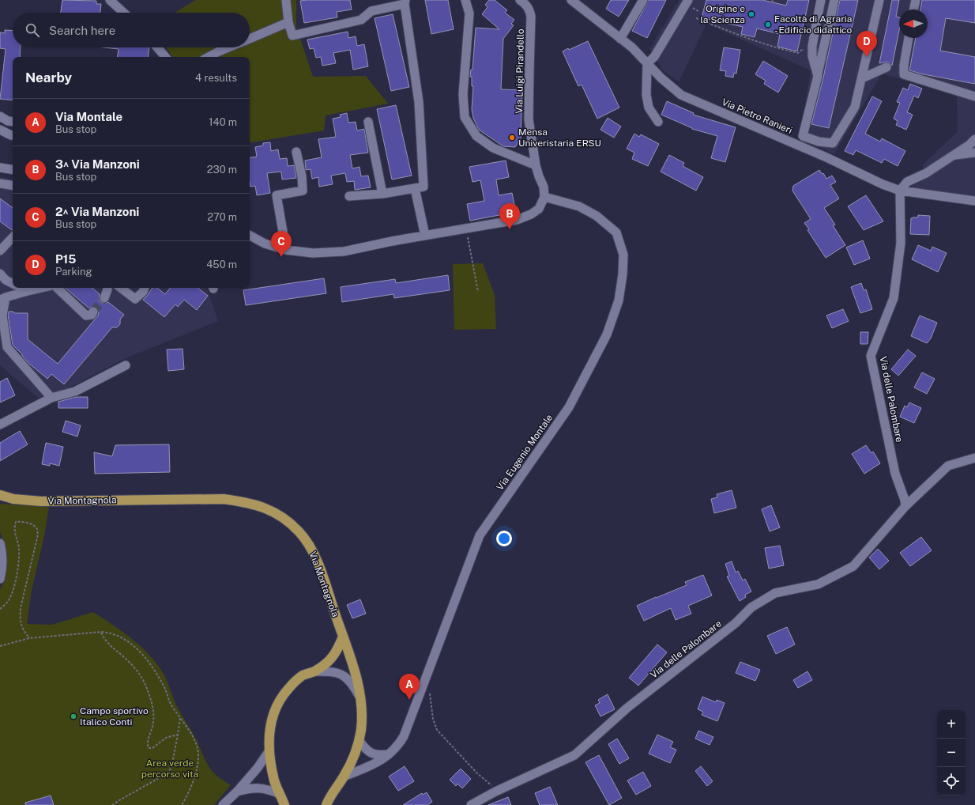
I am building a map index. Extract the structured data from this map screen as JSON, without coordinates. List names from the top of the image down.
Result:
{
  "streets": {
    "main road": ["Via Montagnola"],
    "street": [
      "Via Luigi Pirandello",
      "Via Pietro Ranieri",
      "Via delle Palombare",
      "Via Eugenio Montale"
    ]
  },
  "crossings": [
    ["Via Luigi Pirandello", "Via Eugenio Montale"],
    ["Via Pietro Ranieri", "Via delle Palombare"],
    ["Via Eugenio Montale", "Via Montagnola"]
  ],
  "parks": ["Area verde percorso vita"],
  "places": [
    "Origine e la Scienza",
    "Facoltà di Agraria - Edificio didattico",
    "Mensa Univeristaria ERSU",
    "Campo sportivo Italico Conti"
  ],
  "north": "left",
  "page": {
    "search": "Search here",
    "pins": [
      "D",
      "B",
      "C",
      "A"
    ],
    "heading": ["Nearby", "4 results"],
    "list": [
      {
        "mark": "A",
        "name": "Via Montale",
        "note": "Bus stop",
        "value": "140 m"
      },
      {
        "mark": "B",
        "name": "3^ Via Manzoni",
        "note": "Bus stop",
        "value": "230 m"
      },
      {
        "mark": "C",
        "name": "2^ Via Manzoni",
        "note": "Bus stop",
        "value": "270 m"
      },
      {
        "mark": "D",
        "name": "P15",
        "note": "Parking",
        "value": "450 m"
      }
    ],
    "map_buttons": ["+", "−"]
  }
}
